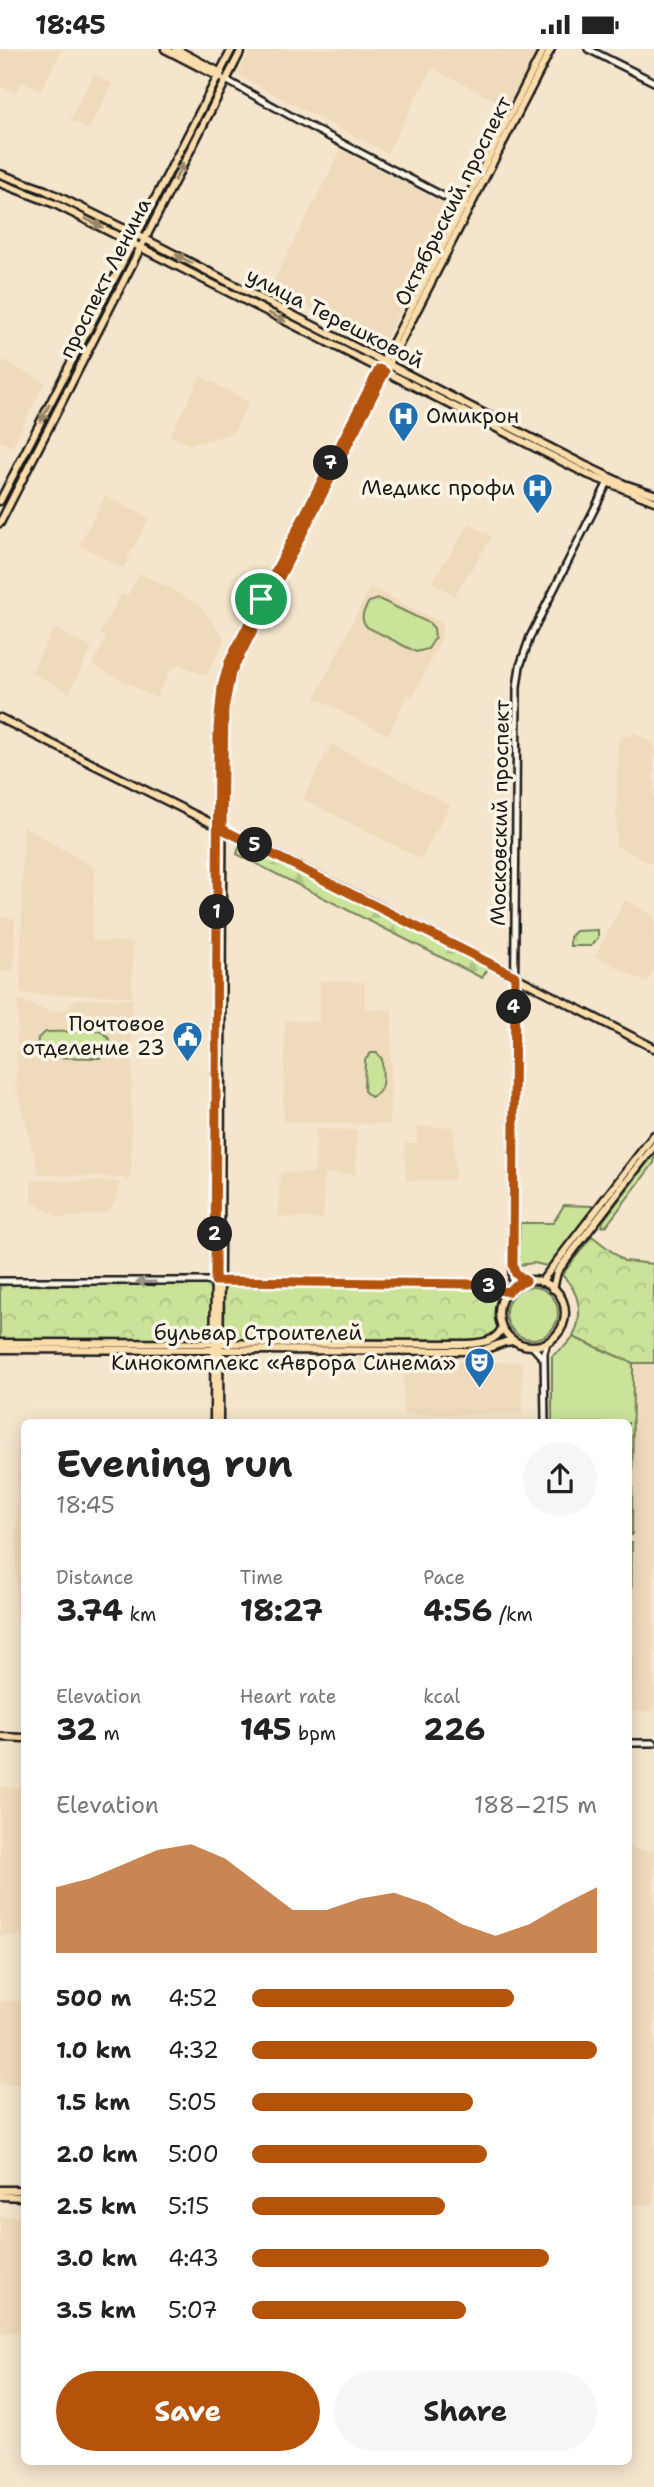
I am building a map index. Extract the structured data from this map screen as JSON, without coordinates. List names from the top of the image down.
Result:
{
  "streets": {
    "main road": [
      "Октябрьский проспект",
      "проспект Ленина",
      "улица Терешковой",
      "бульвар Строителей"
    ],
    "street": ["Московский проспект"]
  },
  "crossings": [
    ["Октябрьский проспект", "улица Терешковой"],
    ["Октябрьский проспект", "бульвар Строителей"],
    ["проспект Ленина", "улица Терешковой"],
    ["улица Терешковой", "Московский проспект"],
    ["Московский проспект", "бульвар Строителей"]
  ],
  "places": {
    "hospital": ["Омикрон", "Медикс профи"],
    "public building": ["Почтовое отделение 23"],
    "theatre": ["Кинокомплекс «Аврора Синема»"]
  },
  "page": {
    "status": "18:45",
    "pins": [
      "7",
      "5",
      "1",
      "4",
      "2",
      "3"
    ],
    "heading": ["Evening run", "18:45"],
    "stats": [
      ["Distance", "3.74 km"],
      ["Time", "18:27"],
      ["Pace", "4:56 /km"],
      ["Elevation", "32 m"],
      ["Heart rate", "145 bpm"],
      ["kcal", "226"]
    ],
    "chart": ["Elevation", "188–215 m"],
    "list": [
      {
        "name": "500 m",
        "note": "4:52"
      },
      {
        "name": "1.0 km",
        "note": "4:32"
      },
      {
        "name": "1.5 km",
        "note": "5:05"
      },
      {
        "name": "2.0 km",
        "note": "5:00"
      },
      {
        "name": "2.5 km",
        "note": "5:15"
      },
      {
        "name": "3.0 km",
        "note": "4:43"
      },
      {
        "name": "3.5 km",
        "note": "5:07"
      }
    ],
    "buttons": ["Save", "Share"]
  }
}
